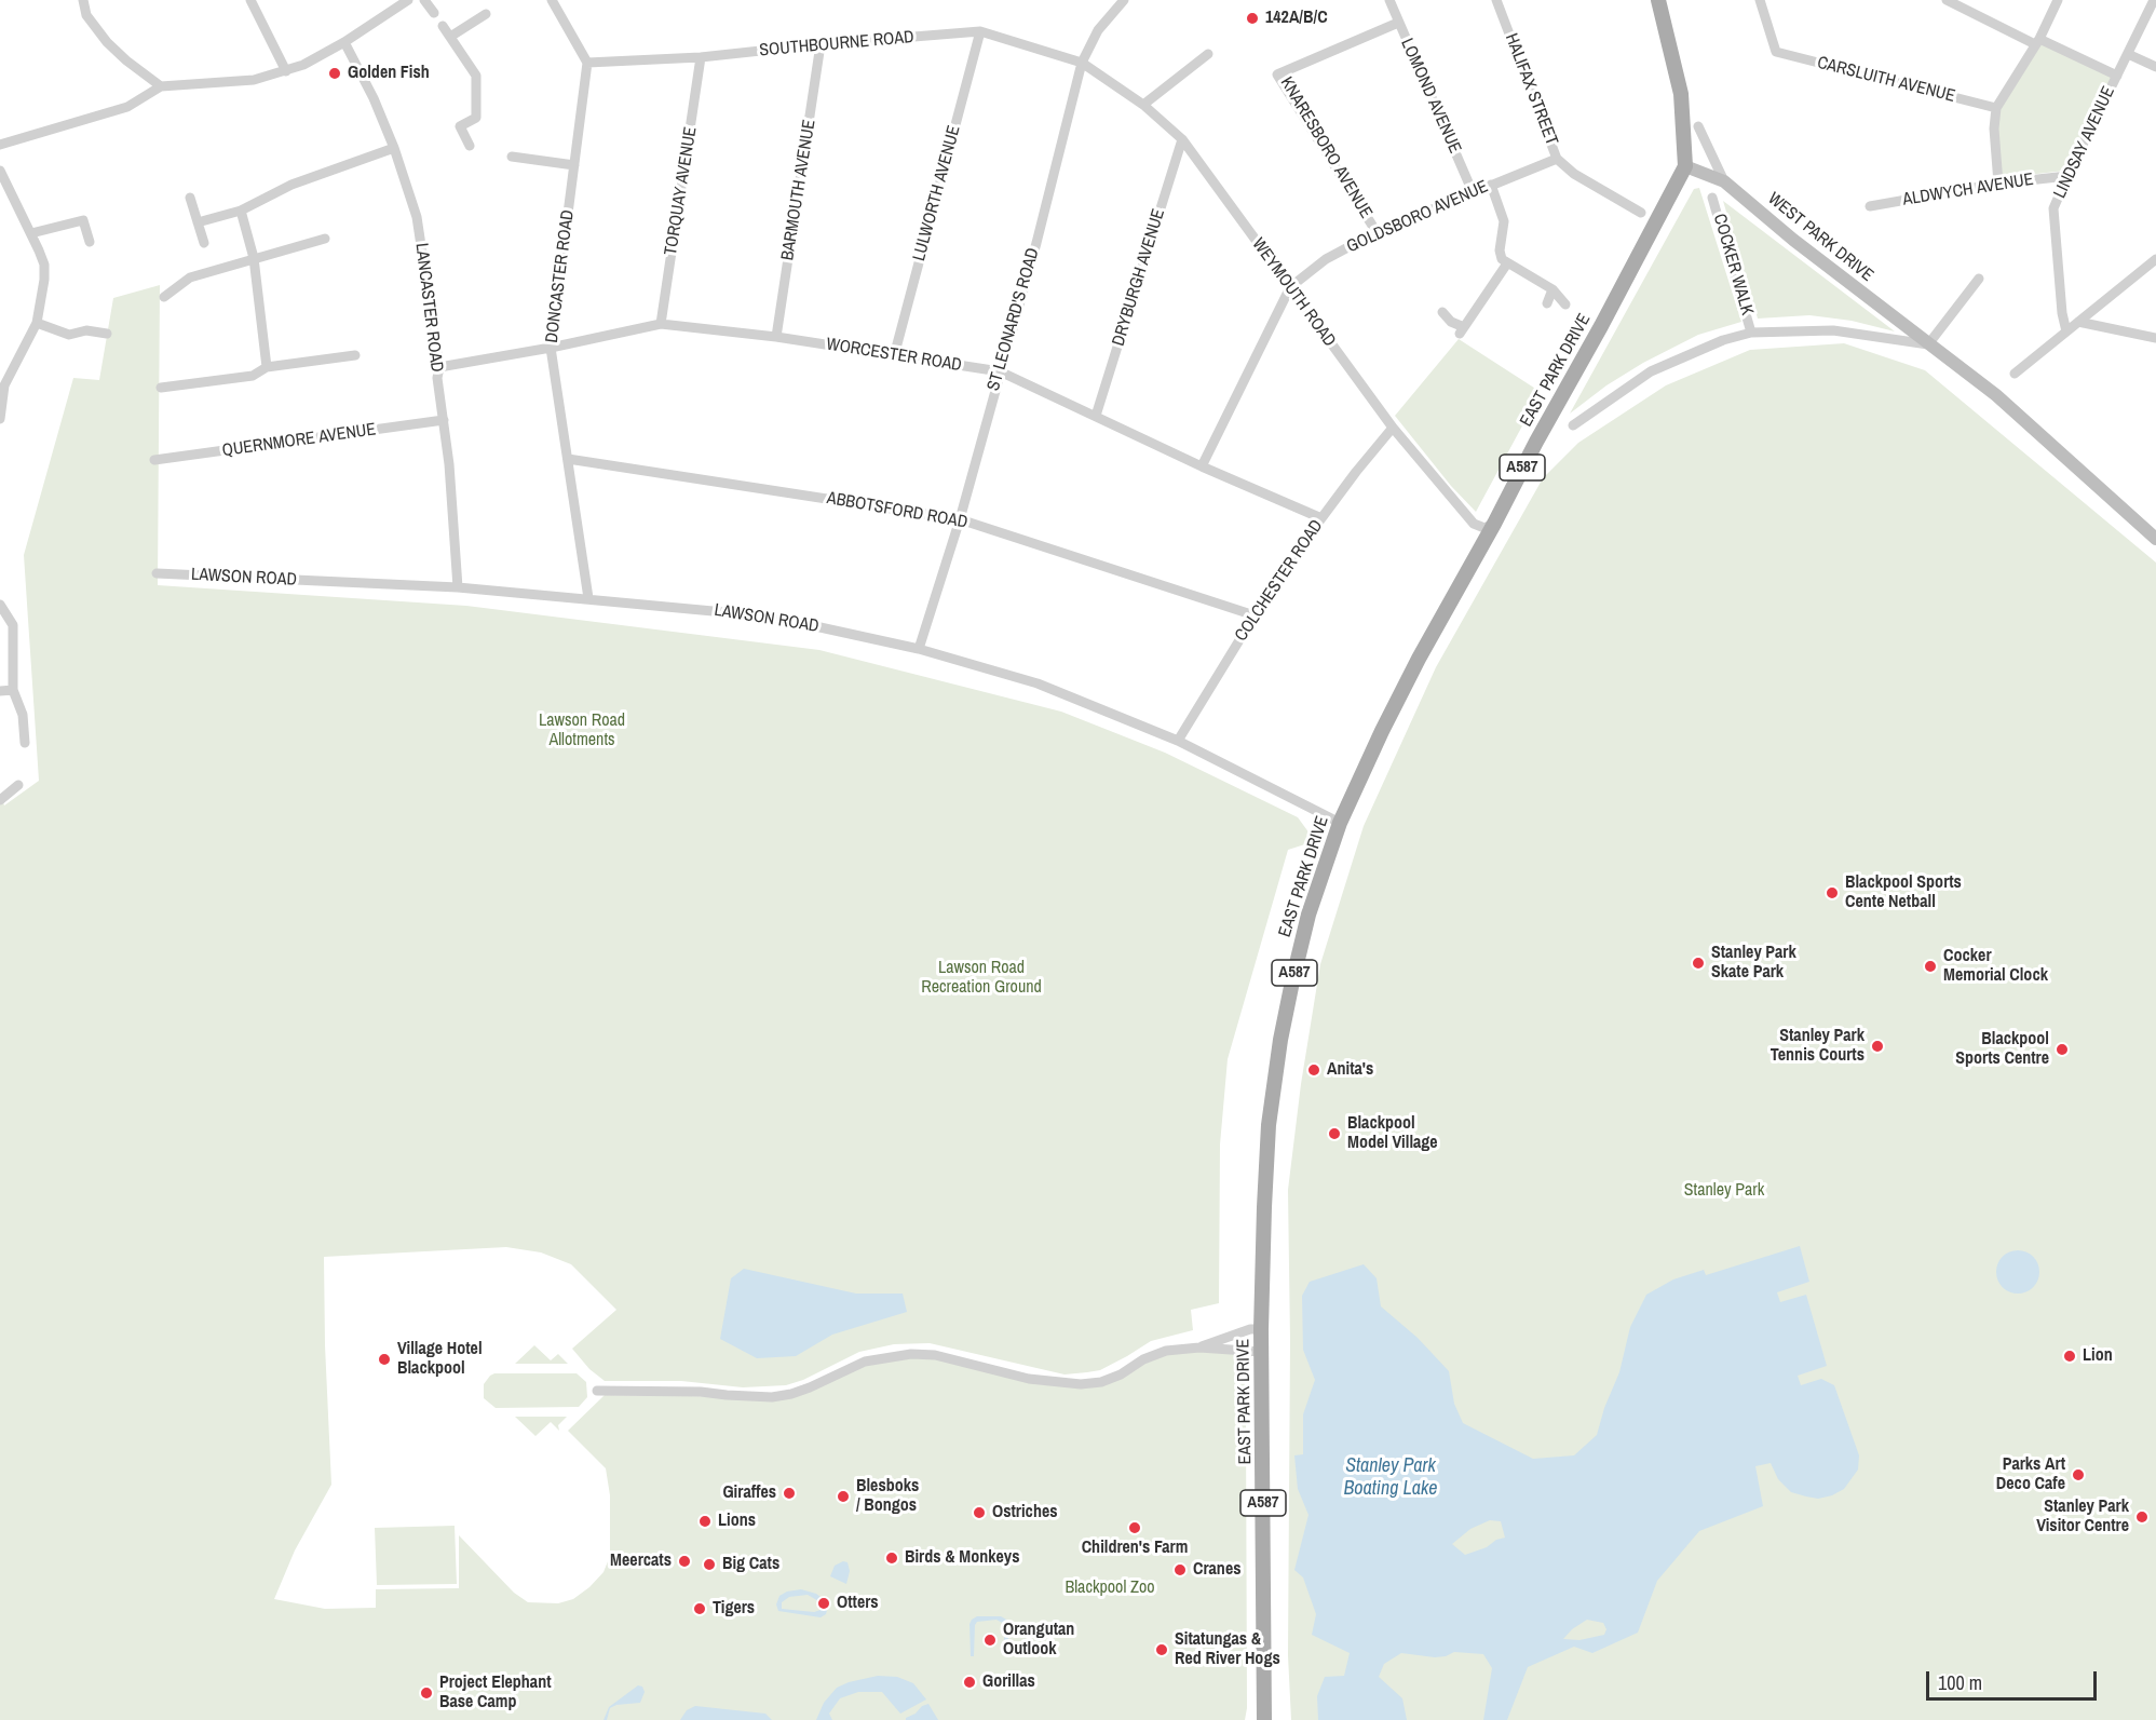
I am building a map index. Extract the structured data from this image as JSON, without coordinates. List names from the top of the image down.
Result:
{
  "streets": {
    "main road": ["EAST PARK DRIVE", "A587"],
    "street": [
      "SOUTHBOURNE ROAD",
      "CARSLUITH AVENUE",
      "HALIFAX STREET",
      "LOMOND AVENUE",
      "LINDSAY AVENUE",
      "KNARESBORO AVENUE",
      "BARMOUTH AVENUE",
      "ALDWYCH AVENUE",
      "TORQUAY AVENUE",
      "LULWORTH AVENUE",
      "GOLDSBORO AVENUE",
      "WEST PARK DRIVE",
      "COCKER WALK",
      "DONCASTER ROAD",
      "DRYBURGH AVENUE",
      "WEYMOUTH ROAD",
      "LANCASTER ROAD",
      "ST LEONARD'S ROAD",
      "WORCESTER ROAD",
      "QUERNMORE AVENUE",
      "ABBOTSFORD ROAD",
      "LAWSON ROAD",
      "COLCHESTER ROAD"
    ]
  },
  "crossings": [
    ["SOUTHBOURNE ROAD", "BARMOUTH AVENUE"],
    ["SOUTHBOURNE ROAD", "TORQUAY AVENUE"],
    ["SOUTHBOURNE ROAD", "LULWORTH AVENUE"],
    ["SOUTHBOURNE ROAD", "DONCASTER ROAD"],
    ["SOUTHBOURNE ROAD", "WEYMOUTH ROAD"],
    ["SOUTHBOURNE ROAD", "ST LEONARD'S ROAD"],
    ["HALIFAX STREET", "GOLDSBORO AVENUE"],
    ["LOMOND AVENUE", "KNARESBORO AVENUE"],
    ["LOMOND AVENUE", "GOLDSBORO AVENUE"],
    ["LINDSAY AVENUE", "ALDWYCH AVENUE"],
    ["KNARESBORO AVENUE", "GOLDSBORO AVENUE"],
    ["BARMOUTH AVENUE", "WORCESTER ROAD"],
    ["TORQUAY AVENUE", "WORCESTER ROAD"],
    ["LULWORTH AVENUE", "WORCESTER ROAD"],
    ["GOLDSBORO AVENUE", "WEYMOUTH ROAD"],
    ["GOLDSBORO AVENUE", "WORCESTER ROAD"],
    ["WEST PARK DRIVE", "COCKER WALK"],
    ["WEST PARK DRIVE", "EAST PARK DRIVE"],
    ["DONCASTER ROAD", "WORCESTER ROAD"],
    ["DONCASTER ROAD", "ABBOTSFORD ROAD"],
    ["DONCASTER ROAD", "LAWSON ROAD"],
    ["DRYBURGH AVENUE", "WEYMOUTH ROAD"],
    ["DRYBURGH AVENUE", "WORCESTER ROAD"],
    ["WEYMOUTH ROAD", "ST LEONARD'S ROAD"],
    ["WEYMOUTH ROAD", "EAST PARK DRIVE"],
    ["WEYMOUTH ROAD", "COLCHESTER ROAD"],
    ["LANCASTER ROAD", "WORCESTER ROAD"],
    ["LANCASTER ROAD", "QUERNMORE AVENUE"],
    ["LANCASTER ROAD", "LAWSON ROAD"],
    ["ST LEONARD'S ROAD", "WORCESTER ROAD"],
    ["ST LEONARD'S ROAD", "ABBOTSFORD ROAD"],
    ["ST LEONARD'S ROAD", "LAWSON ROAD"],
    ["WORCESTER ROAD", "COLCHESTER ROAD"],
    ["EAST PARK DRIVE", "LAWSON ROAD"],
    ["ABBOTSFORD ROAD", "COLCHESTER ROAD"],
    ["LAWSON ROAD", "COLCHESTER ROAD"]
  ],
  "water": ["Stanley Park Boating Lake"],
  "parks": [
    "Lawson Road Allotments",
    "Lawson Road Recreation Ground",
    "Stanley Park",
    "Blackpool Zoo"
  ],
  "places": [
    "142A/B/C",
    "Golden Fish",
    "Blackpool Sports Cente Netball",
    "Stanley Park Skate Park",
    "Cocker Memorial Clock",
    "Stanley Park Tennis Courts",
    "Blackpool Sports Centre",
    "Anita's",
    "Blackpool Model Village",
    "Lion",
    "Village Hotel Blackpool",
    "Parks Art Deco Cafe",
    "Giraffes",
    "Blesboks / Bongos",
    "Ostriches",
    "Stanley Park Visitor Centre",
    "Lions",
    "Children's Farm",
    "Birds & Monkeys",
    "Meercats",
    "Big Cats",
    "Cranes",
    "Otters",
    "Tigers",
    "Orangutan Outlook",
    "Sitatungas & Red River Hogs",
    "Gorillas",
    "Project Elephant Base Camp"
  ],
  "scale_bar": "100 m"
}
